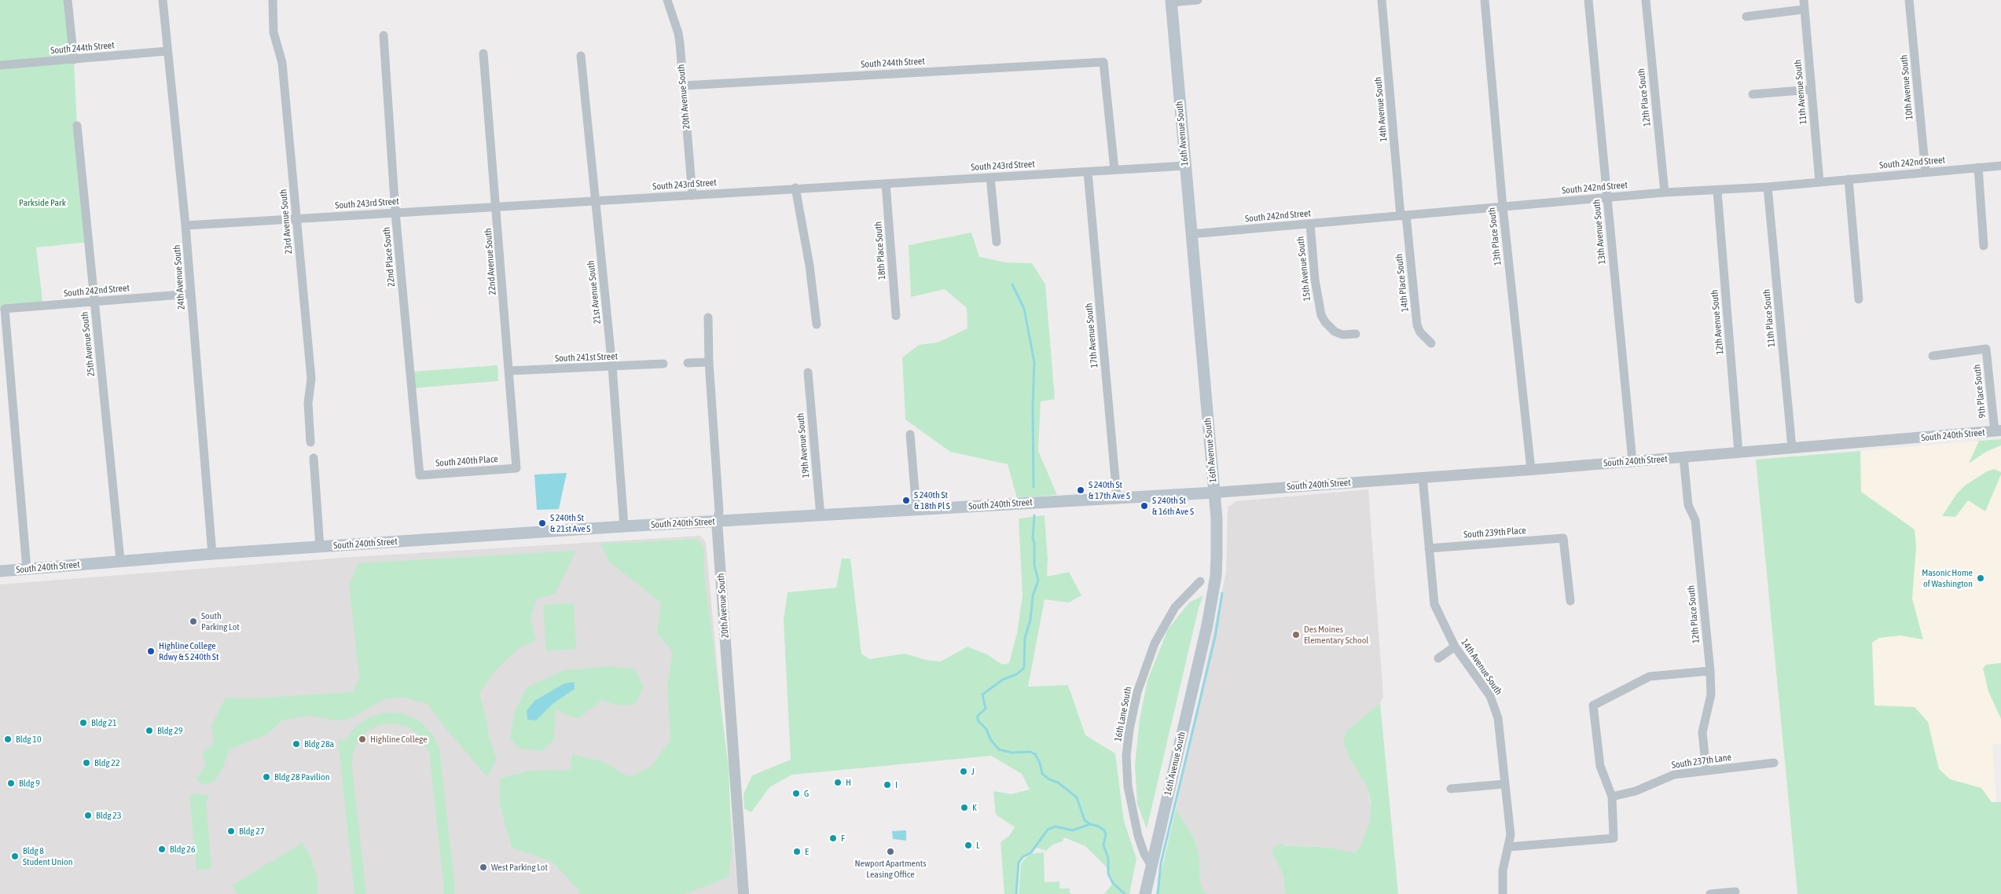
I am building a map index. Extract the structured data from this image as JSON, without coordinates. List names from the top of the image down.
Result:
{
  "streets": {
    "main road": ["16th Avenue South", "South 240th Street"],
    "street": [
      "South 244th Street",
      "10th Avenue South",
      "11th Avenue South",
      "20th Avenue South",
      "12th Place South",
      "14th Avenue South",
      "South 242nd Street",
      "South 243rd Street",
      "23rd Avenue South",
      "13th Avenue South",
      "13th Place South",
      "18th Place South",
      "22nd Place South",
      "22nd Avenue South",
      "15th Avenue South",
      "24th Avenue South",
      "14th Place South",
      "21st Avenue South",
      "11th Place South",
      "12th Avenue South",
      "17th Avenue South",
      "25th Avenue South",
      "South 241st Street",
      "9th Place South",
      "19th Avenue South",
      "South 240th Place",
      "South 239th Place",
      "16th Lane South",
      "South 237th Lane"
    ]
  },
  "crossings": [
    ["South 244th Street", "20th Avenue South"],
    ["South 244th Street", "South 243rd Street"],
    ["South 244th Street", "24th Avenue South"],
    ["10th Avenue South", "South 242nd Street"],
    ["11th Avenue South", "South 242nd Street"],
    ["20th Avenue South", "South 243rd Street"],
    ["20th Avenue South", "South 240th Street"],
    ["12th Place South", "South 242nd Street"],
    ["12th Place South", "South 240th Street"],
    ["12th Place South", "South 237th Lane"],
    ["14th Avenue South", "South 242nd Street"],
    ["14th Avenue South", "14th Place South"],
    ["14th Avenue South", "South 240th Street"],
    ["14th Avenue South", "South 239th Place"],
    ["16th Avenue South", "South 242nd Street"],
    ["16th Avenue South", "South 243rd Street"],
    ["16th Avenue South", "South 240th Street"],
    ["16th Avenue South", "16th Lane South"],
    ["South 242nd Street", "13th Avenue South"],
    ["South 242nd Street", "13th Place South"],
    ["South 242nd Street", "15th Avenue South"],
    ["South 242nd Street", "24th Avenue South"],
    ["South 242nd Street", "14th Place South"],
    ["South 242nd Street", "11th Place South"],
    ["South 242nd Street", "12th Avenue South"],
    ["South 242nd Street", "25th Avenue South"],
    ["South 242nd Street", "South 240th Street"],
    ["South 243rd Street", "23rd Avenue South"],
    ["South 243rd Street", "18th Place South"],
    ["South 243rd Street", "22nd Place South"],
    ["South 243rd Street", "22nd Avenue South"],
    ["South 243rd Street", "24th Avenue South"],
    ["South 243rd Street", "21st Avenue South"],
    ["South 243rd Street", "17th Avenue South"],
    ["13th Avenue South", "South 240th Street"],
    ["13th Place South", "South 240th Street"],
    ["22nd Place South", "South 240th Place"],
    ["22nd Avenue South", "South 241st Street"],
    ["22nd Avenue South", "South 240th Place"],
    ["24th Avenue South", "South 240th Street"],
    ["21st Avenue South", "South 241st Street"],
    ["21st Avenue South", "South 240th Street"],
    ["11th Place South", "South 240th Street"],
    ["12th Avenue South", "South 240th Street"],
    ["17th Avenue South", "South 240th Street"],
    ["25th Avenue South", "South 240th Street"],
    ["9th Place South", "South 240th Street"],
    ["South 240th Street", "19th Avenue South"]
  ],
  "parks": ["Parkside Park"],
  "places": [
    "S 240th St & 17th Ave S",
    "S 240th St & 18th Pl S",
    "S 240th St & 16th Ave S",
    "S 240th St & 21st Ave S",
    "Masonic Home of Washington",
    "South Parking Lot",
    "Des Moines Elementary School",
    "Highline College Rdwy & S 240th St",
    "Bldg 21",
    "Bldg 29",
    "Bldg 10",
    "Highline College",
    "Bldg 28a",
    "Bldg 22",
    "J",
    "Bldg 28 Pavilion",
    "H",
    "Bldg 9",
    "I",
    "G",
    "K",
    "Bldg 23",
    "Bldg 27",
    "F",
    "L",
    "Bldg 26",
    "E",
    "Newport Apartments Leasing Office",
    "Bldg 8 Student Union",
    "West Parking Lot"
  ]
}
